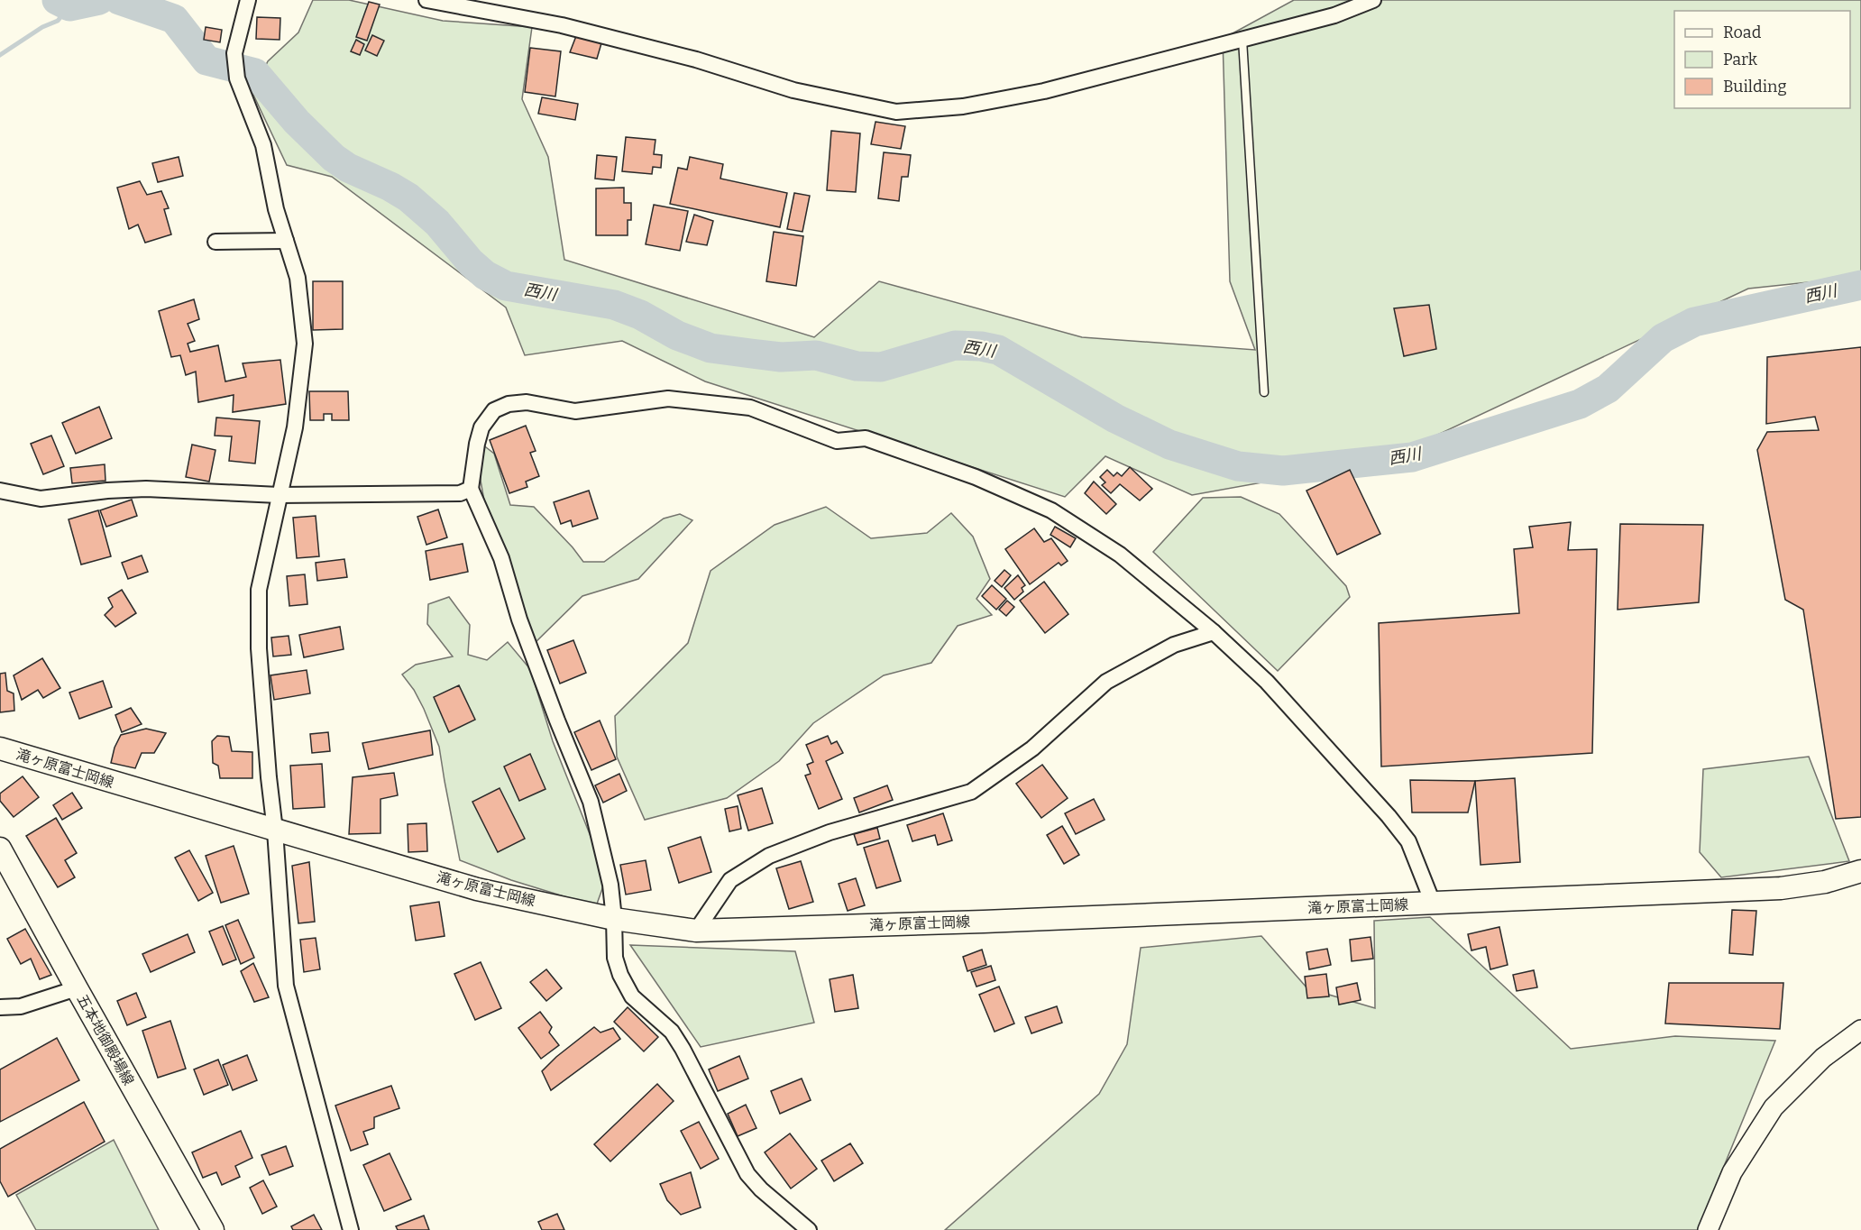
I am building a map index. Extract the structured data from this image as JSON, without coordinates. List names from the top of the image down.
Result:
{
  "streets": {
    "main road": ["滝ヶ原富士岡線", "五本地御殿場線"]
  },
  "water": ["西川"],
  "legend": ["Road", "Park", "Building"]
}
